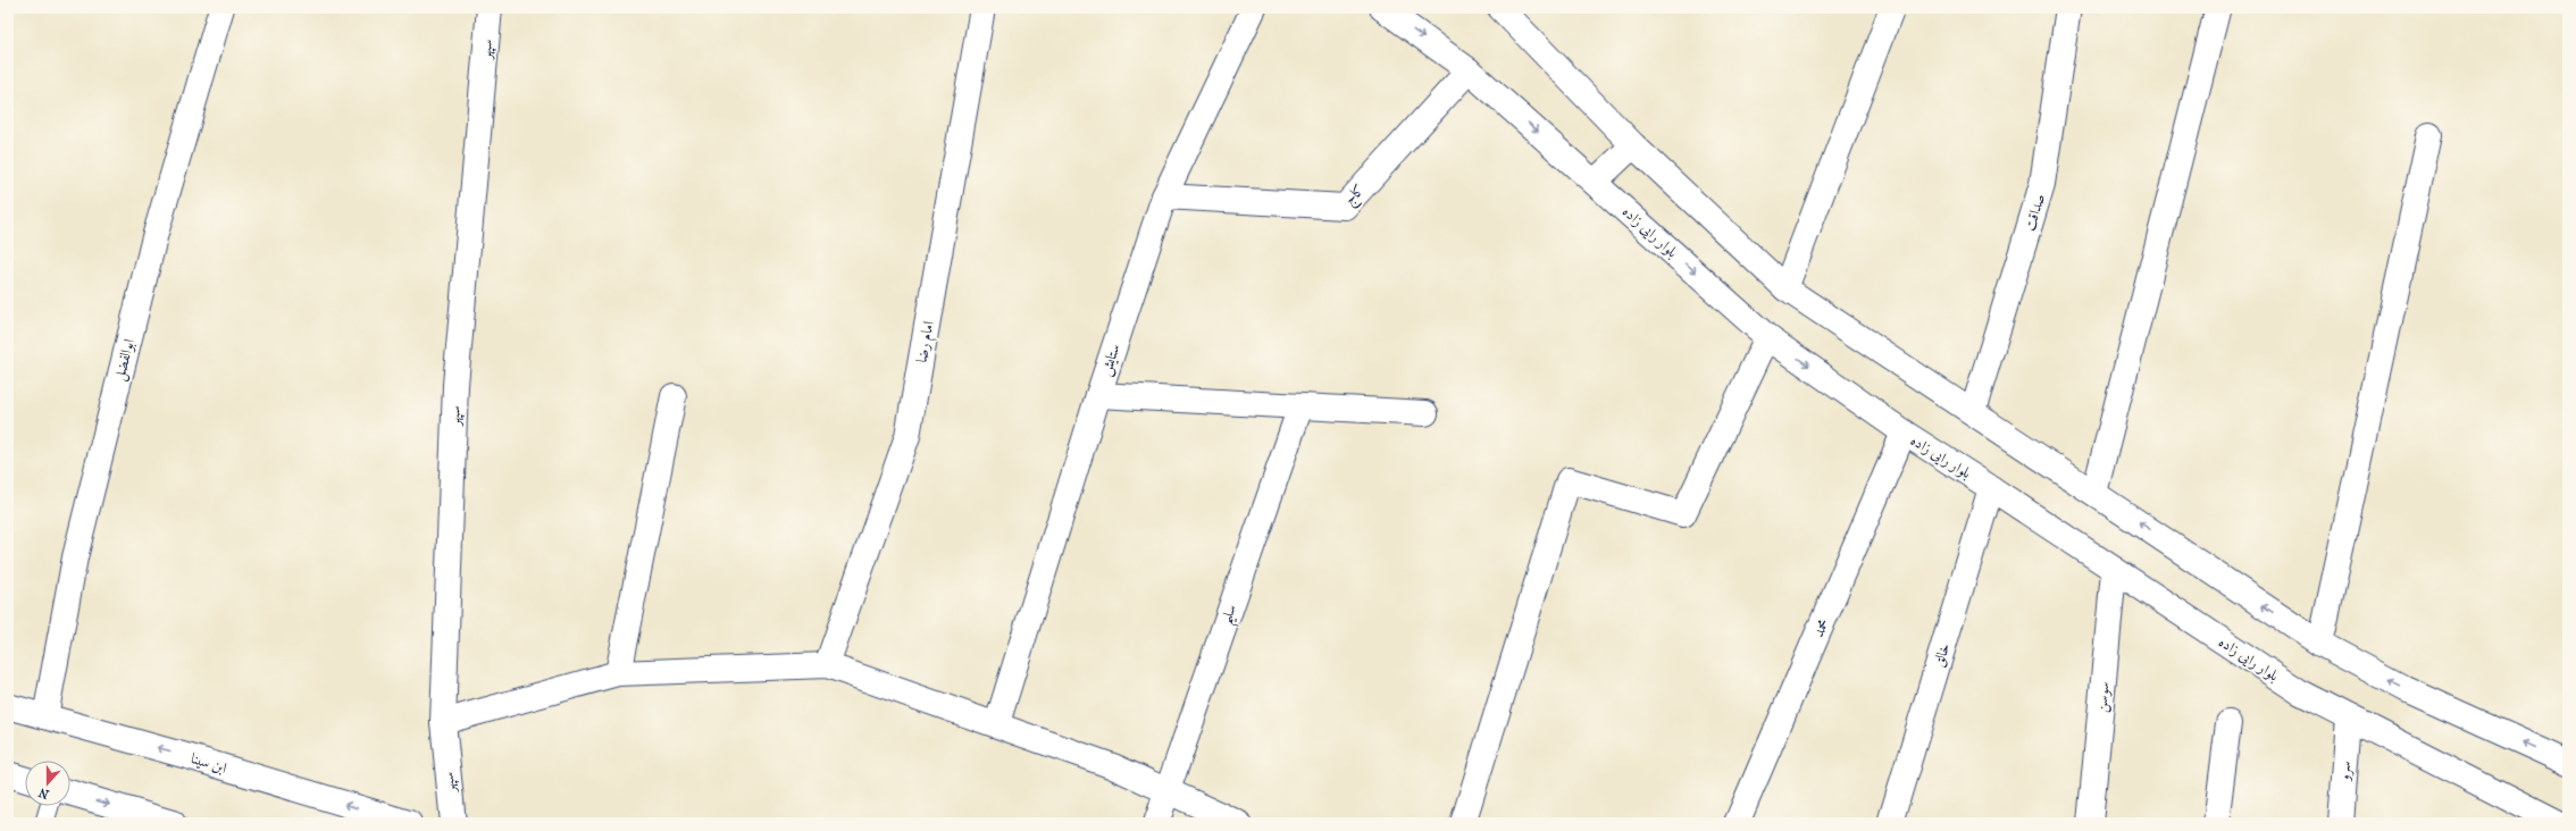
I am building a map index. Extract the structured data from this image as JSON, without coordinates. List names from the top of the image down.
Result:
{
  "streets": {
    "street": [
      "سپهر",
      "کاج",
      "صداقت",
      "بلوار رایی زاده",
      "امام رضا",
      "ابوالفضل",
      "ستایش",
      "سلیم",
      "محمد",
      "خالق",
      "سوسن",
      "ابن سینا",
      "سرو"
    ]
  },
  "crossings": [
    ["کاج", "بلوار رایی زاده"],
    ["کاج", "ستایش"],
    ["بلوار رایی زاده", "محمد"],
    ["بلوار رایی زاده", "خالق"],
    ["بلوار رایی زاده", "سوسن"],
    ["بلوار رایی زاده", "سرو"],
    ["ابوالفضل", "ابن سینا"]
  ],
  "one_way": ["ابن سینا"],
  "north": "bottom"
}
